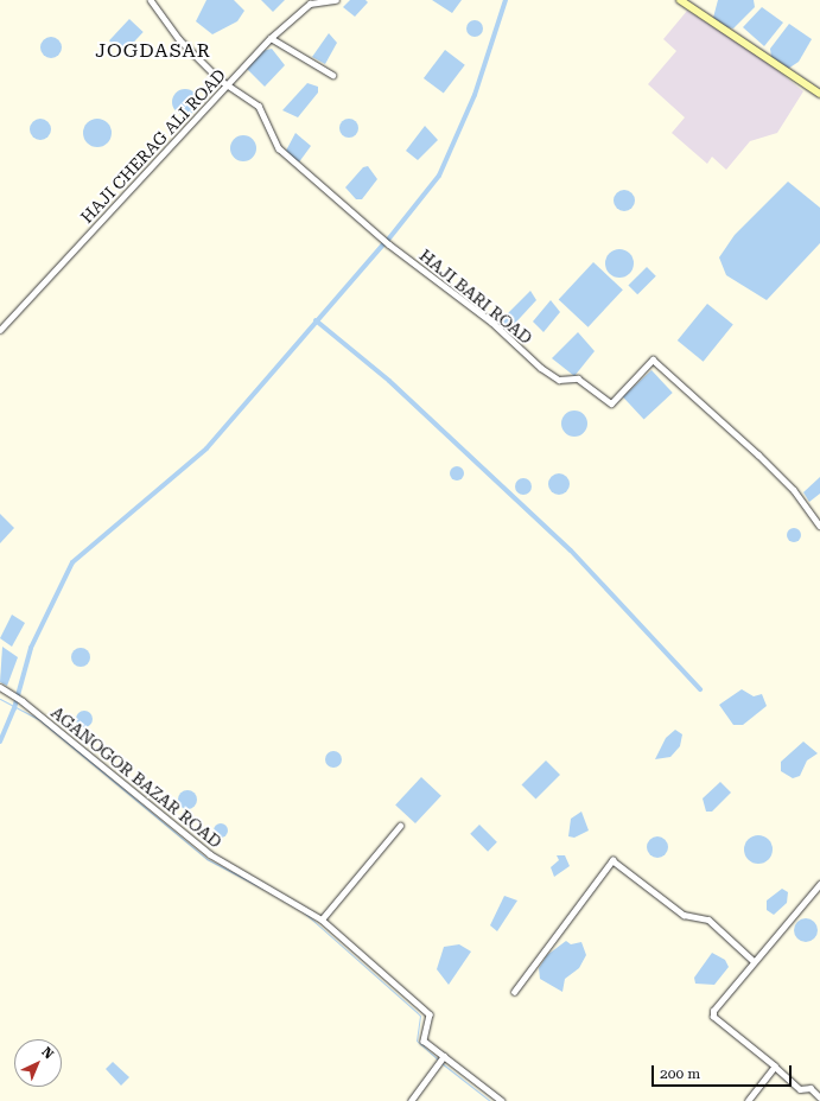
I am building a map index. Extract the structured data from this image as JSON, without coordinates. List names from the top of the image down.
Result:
{
  "streets": {
    "street": ["HAJI CHERAG ALI ROAD", "HAJI BARI ROAD", "AGANOGOR BAZAR ROAD"]
  },
  "crossings": [
    ["HAJI CHERAG ALI ROAD", "HAJI BARI ROAD"]
  ],
  "districts": ["JOGDASAR"],
  "scale_bar": "200 m",
  "north": "top right"
}
